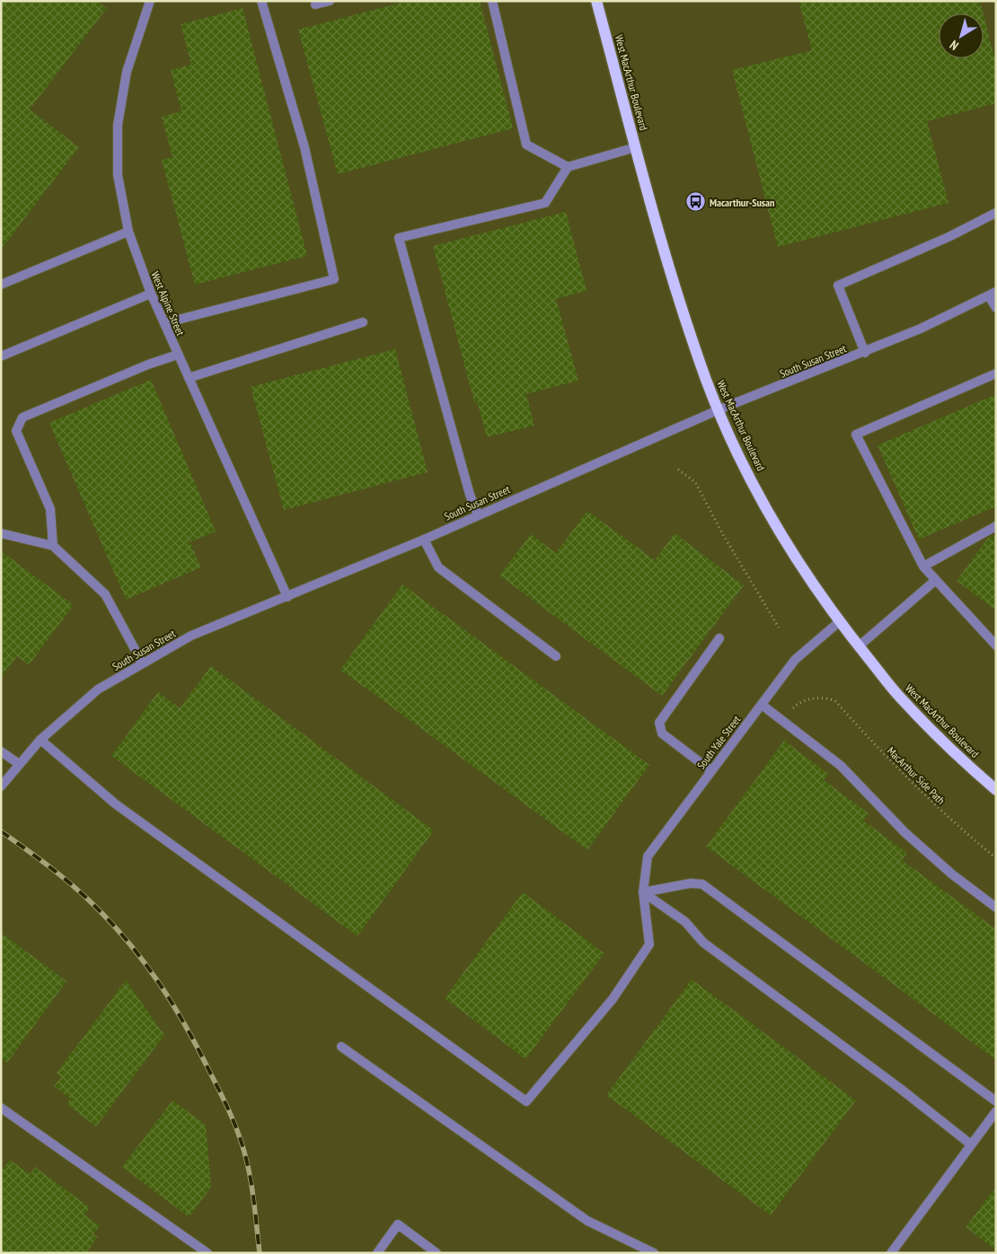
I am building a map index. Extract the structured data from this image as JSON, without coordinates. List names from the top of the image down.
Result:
{
  "streets": {
    "main road": ["West MacArthur Boulevard"],
    "street": ["West Alpine Street", "South Susan Street", "South Yale Street"],
    "path": ["MacArthur Side Path"]
  },
  "crossings": [
    ["West MacArthur Boulevard", "South Susan Street"],
    ["West MacArthur Boulevard", "South Yale Street"],
    ["West Alpine Street", "South Susan Street"],
    ["South Susan Street", "South Yale Street"]
  ],
  "places": {
    "bus stop": ["Macarthur-Susan"]
  },
  "north": "bottom left"
}
